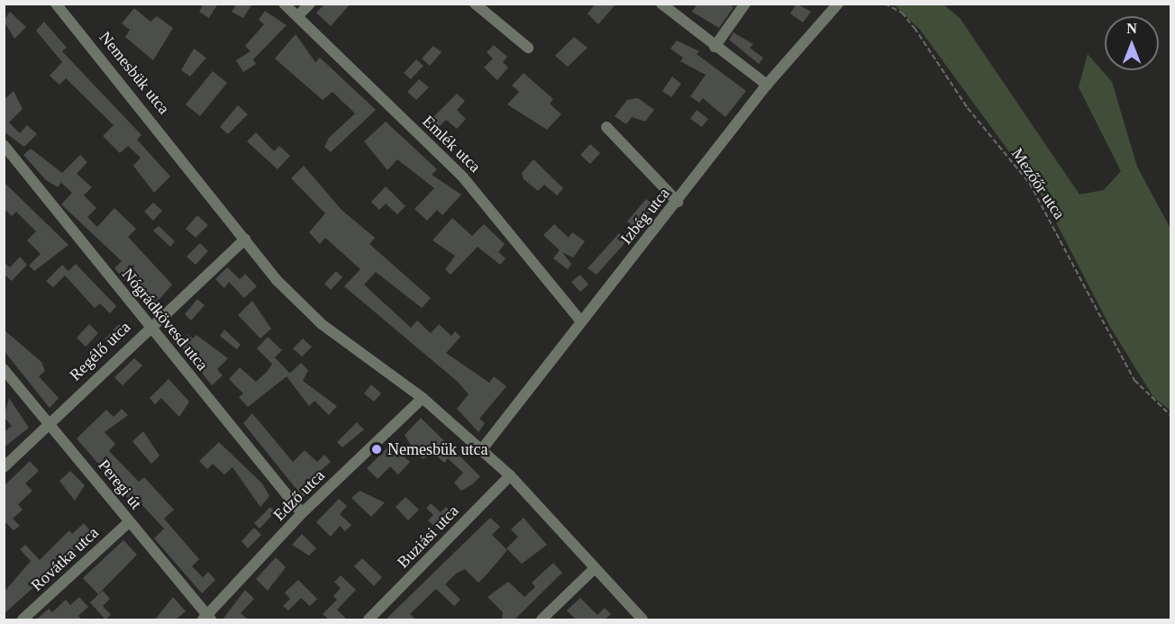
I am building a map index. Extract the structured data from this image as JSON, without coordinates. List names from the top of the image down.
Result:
{
  "streets": {
    "street": [
      "Nemesbük utca",
      "Emlék utca",
      "Izbég utca",
      "Nógrádkövesd utca",
      "Regélő utca",
      "Peregi út",
      "Edző utca",
      "Buziási utca",
      "Rovátka utca"
    ],
    "path": ["Mezőőr utca"]
  },
  "crossings": [
    ["Nemesbük utca", "Izbég utca"],
    ["Nemesbük utca", "Regélő utca"],
    ["Nemesbük utca", "Edző utca"],
    ["Nemesbük utca", "Buziási utca"],
    ["Emlék utca", "Izbég utca"],
    ["Nógrádkövesd utca", "Regélő utca"],
    ["Nógrádkövesd utca", "Edző utca"],
    ["Regélő utca", "Peregi út"],
    ["Peregi út", "Edző utca"],
    ["Peregi út", "Rovátka utca"]
  ],
  "places": ["Nemesbük utca"],
  "north": "top"
}
